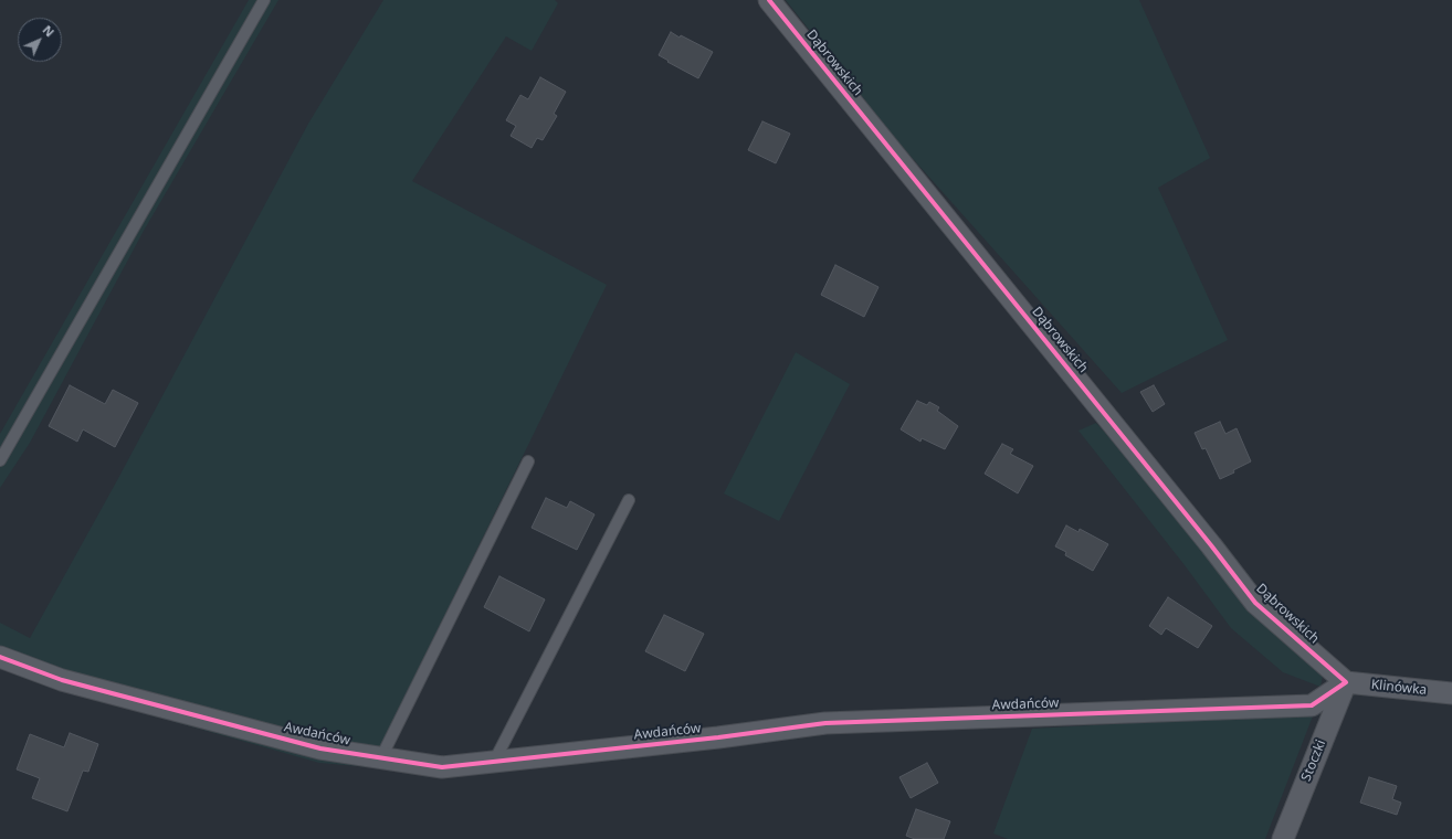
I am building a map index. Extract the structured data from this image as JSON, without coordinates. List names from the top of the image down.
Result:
{
  "streets": {
    "street": [
      "Dąbrowskich",
      "Klinówka",
      "Awdańców",
      "Stoczki"
    ]
  },
  "crossings": [
    ["Dąbrowskich", "Klinówka"],
    ["Dąbrowskich", "Awdańców"],
    ["Dąbrowskich", "Stoczki"],
    ["Klinówka", "Awdańców"],
    ["Klinówka", "Stoczki"],
    ["Awdańców", "Stoczki"]
  ],
  "north": "top right"
}
